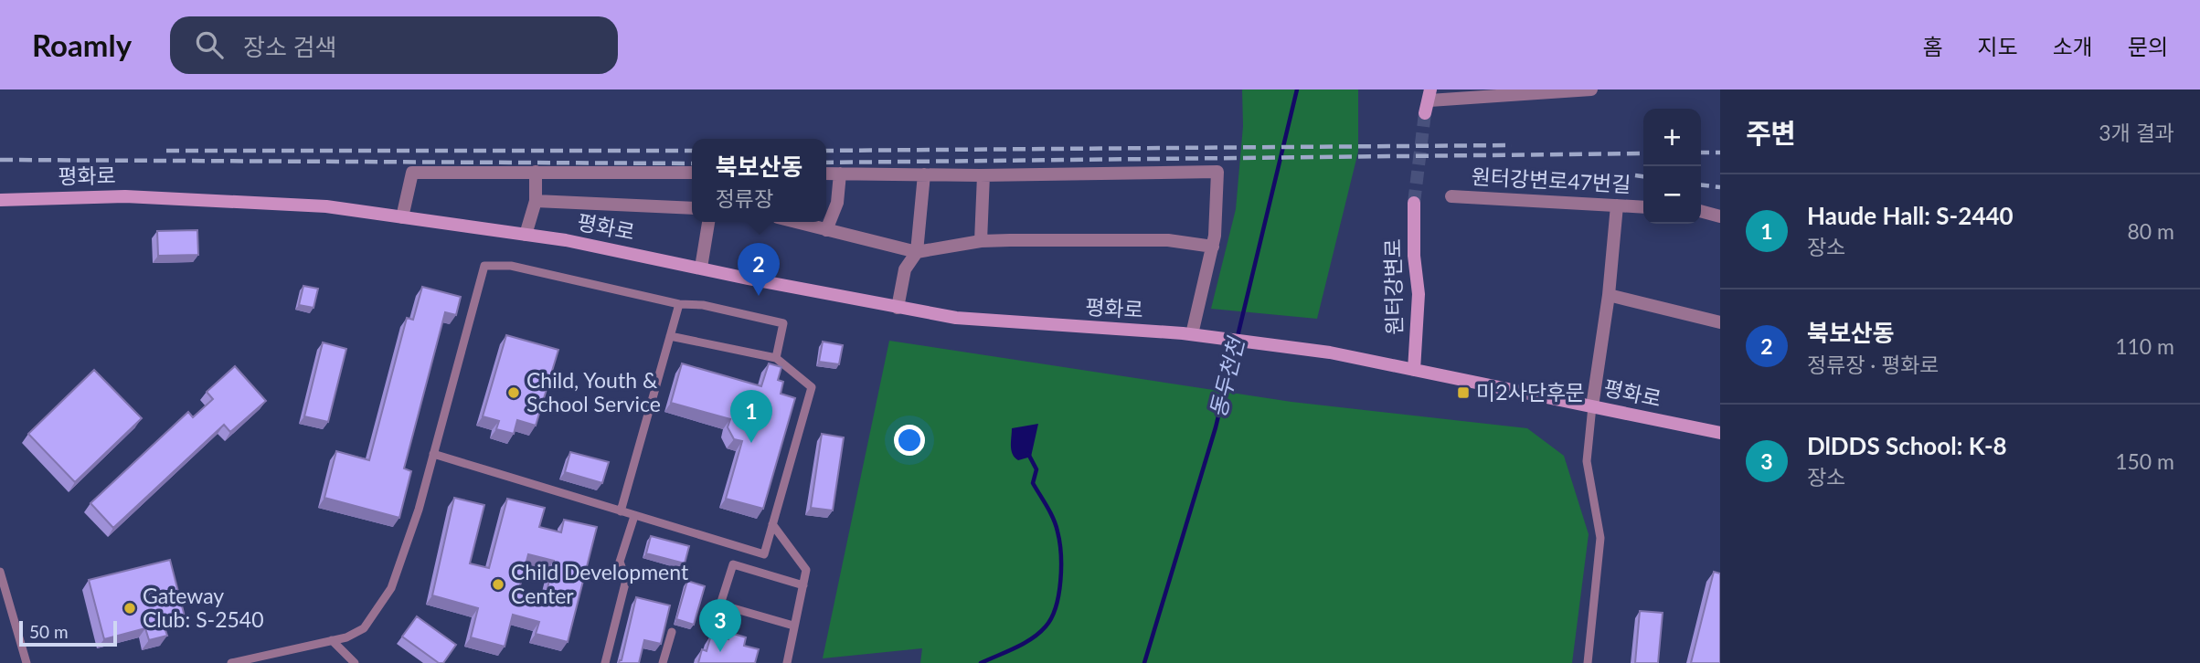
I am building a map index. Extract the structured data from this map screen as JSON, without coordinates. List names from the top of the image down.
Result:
{
  "streets": {
    "main road": ["평화로", "원터강변로"],
    "street": ["원터강변로47번길"]
  },
  "crossings": [
    ["평화로", "원터강변로"]
  ],
  "water": ["동두천천"],
  "places": {
    "other": ["Child, Youth & School Service", "Child Development Center", "Gateway Club: S-2540"],
    "transit": ["미2사단후문"]
  },
  "scale_bar": "50 m",
  "page": {
    "header": "Roamly",
    "search": "장소 검색",
    "nav": [
      "홈",
      "지도",
      "소개",
      "문의"
    ],
    "heading": ["주변", "3개 결과"],
    "map_buttons": ["+", "−"],
    "popup": ["북보산동", "정류장"],
    "list": [
      {
        "mark": "1",
        "name": "Haude Hall: S-2440",
        "note": "장소",
        "value": "80 m"
      },
      {
        "mark": "2",
        "name": "북보산동",
        "note": "정류장 · 평화로",
        "value": "110 m"
      },
      {
        "mark": "3",
        "name": "DlDDS School: K-8",
        "note": "장소",
        "value": "150 m"
      }
    ],
    "pins": ["2", "1", "3"],
    "scale": "50 m"
  }
}
